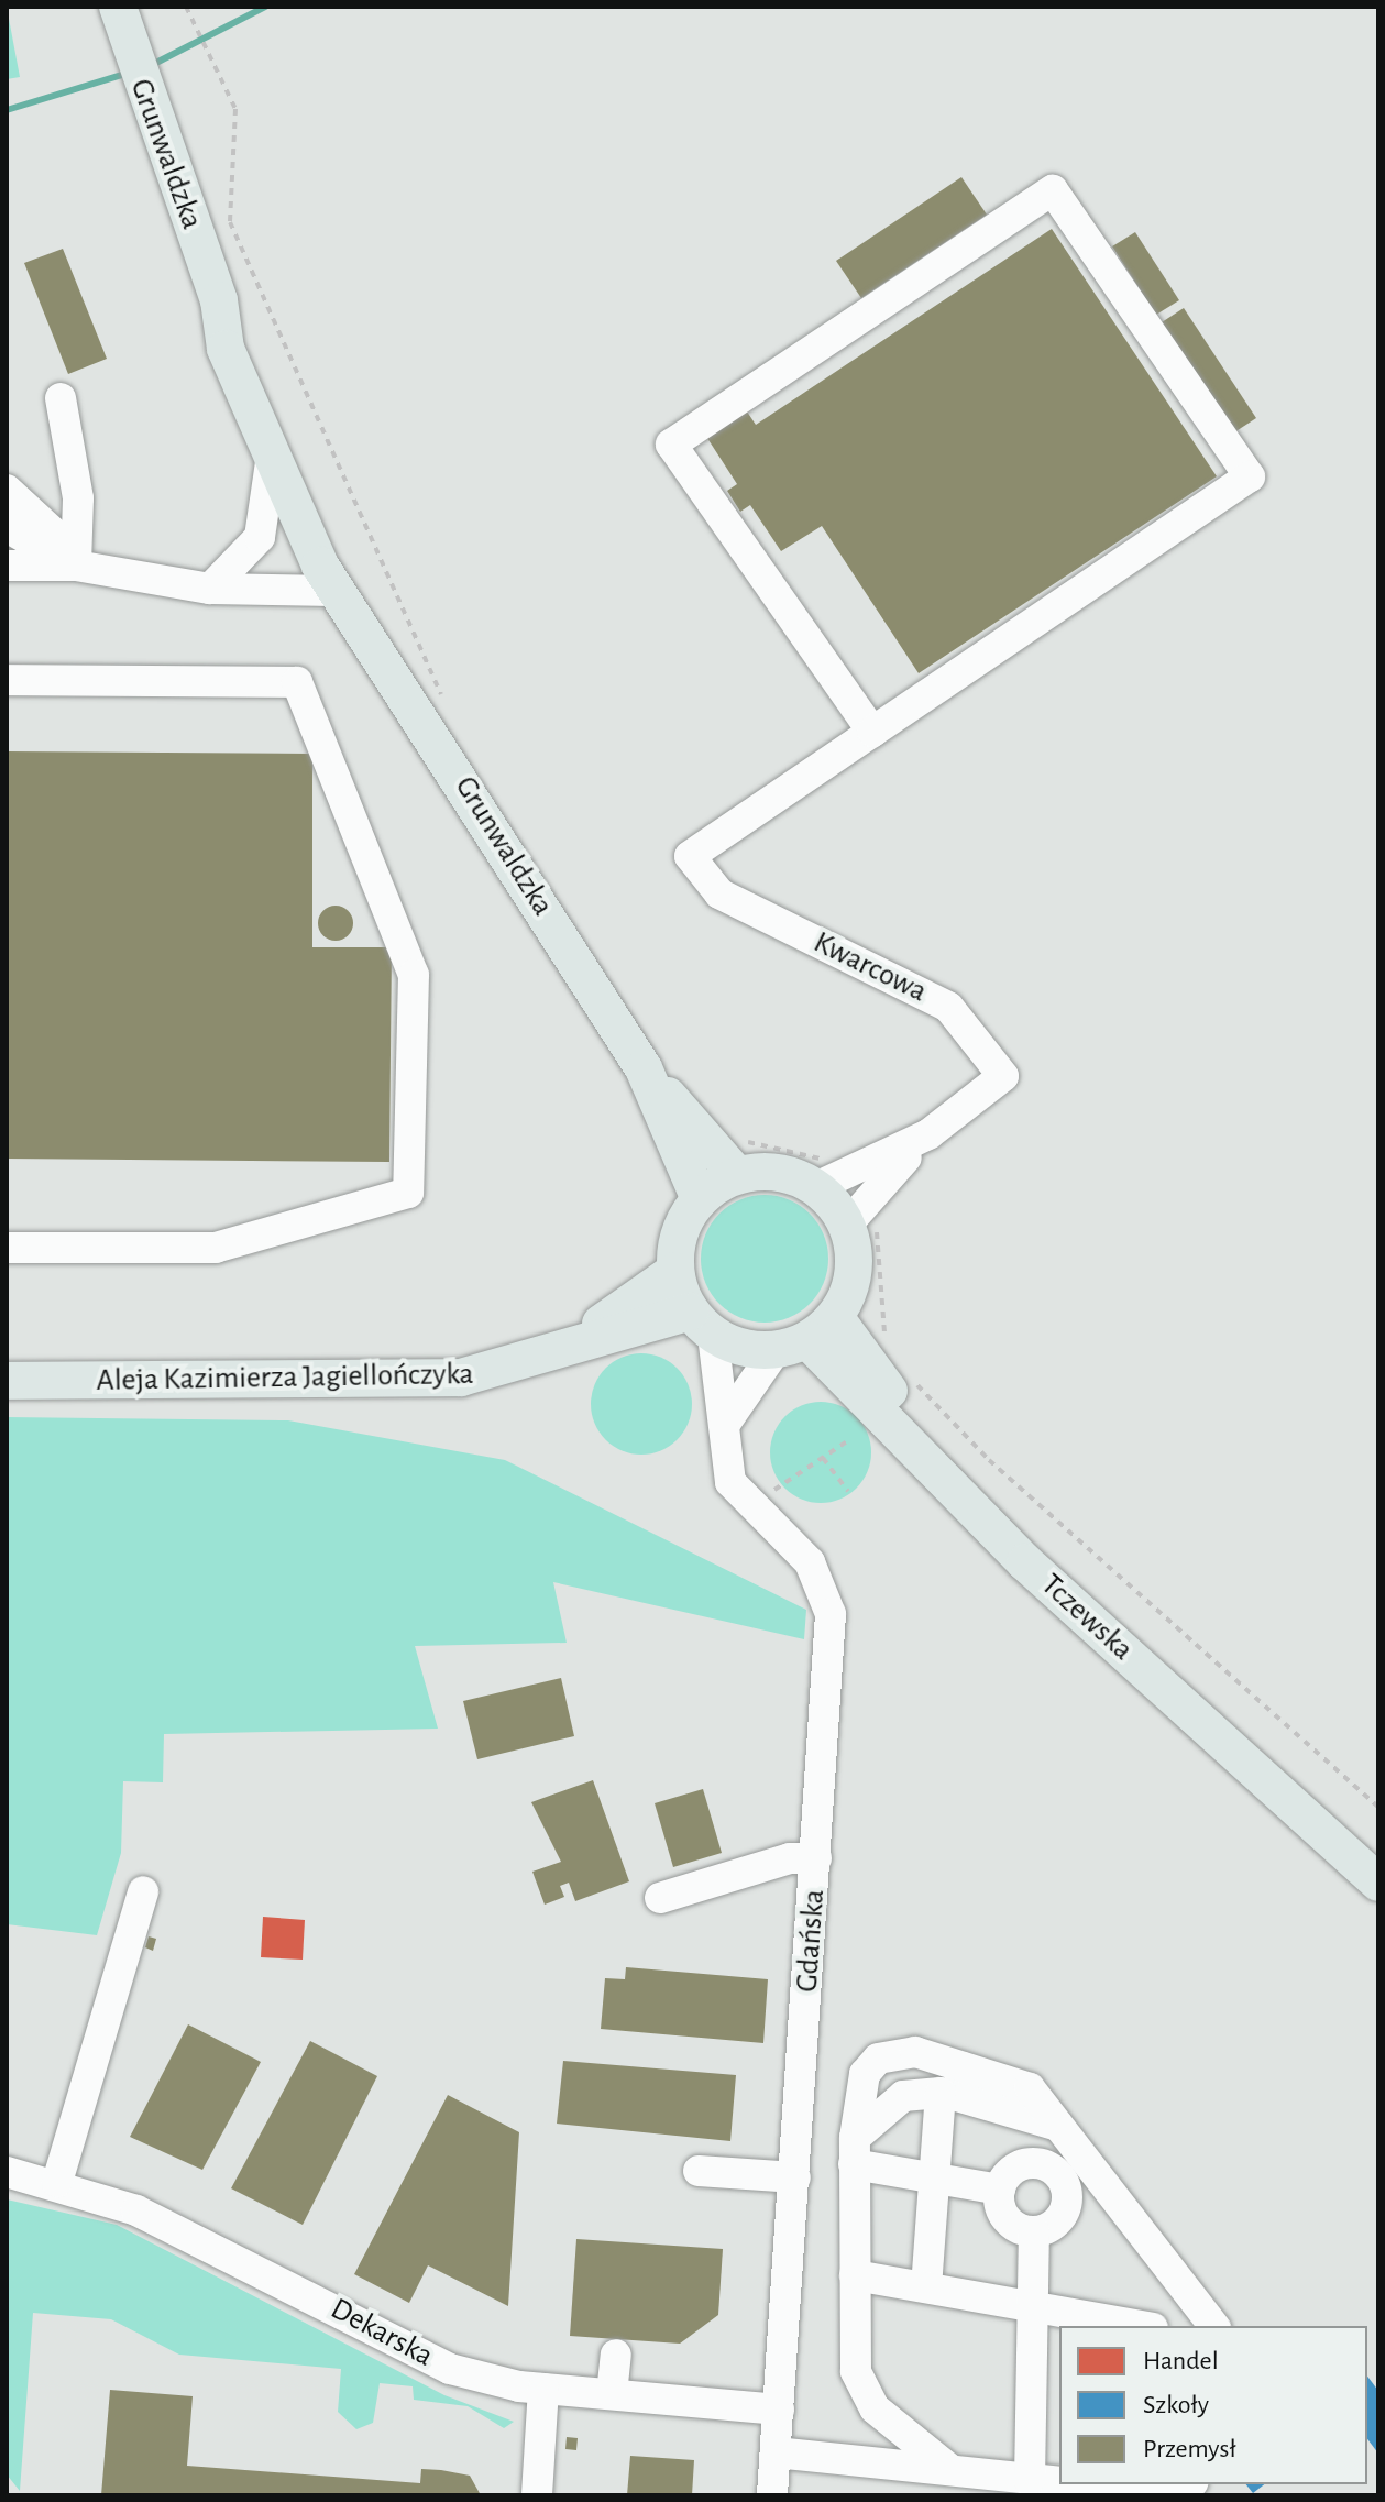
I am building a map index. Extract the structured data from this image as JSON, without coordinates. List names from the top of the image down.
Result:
{
  "streets": {
    "main road": ["Grunwaldzka", "Aleja Kazimierza Jagiellończyka", "Tczewska"],
    "street": ["Kwarcowa", "Gdańska", "Dekarska"]
  },
  "crossings": [
    ["Grunwaldzka", "Kwarcowa"],
    ["Grunwaldzka", "Aleja Kazimierza Jagiellończyka"],
    ["Grunwaldzka", "Tczewska"],
    ["Grunwaldzka", "Gdańska"],
    ["Kwarcowa", "Aleja Kazimierza Jagiellończyka"],
    ["Kwarcowa", "Tczewska"],
    ["Kwarcowa", "Gdańska"],
    ["Aleja Kazimierza Jagiellończyka", "Tczewska"],
    ["Aleja Kazimierza Jagiellończyka", "Gdańska"],
    ["Tczewska", "Gdańska"],
    ["Gdańska", "Dekarska"]
  ],
  "legend": ["Handel", "Szkoły", "Przemysł"]
}
